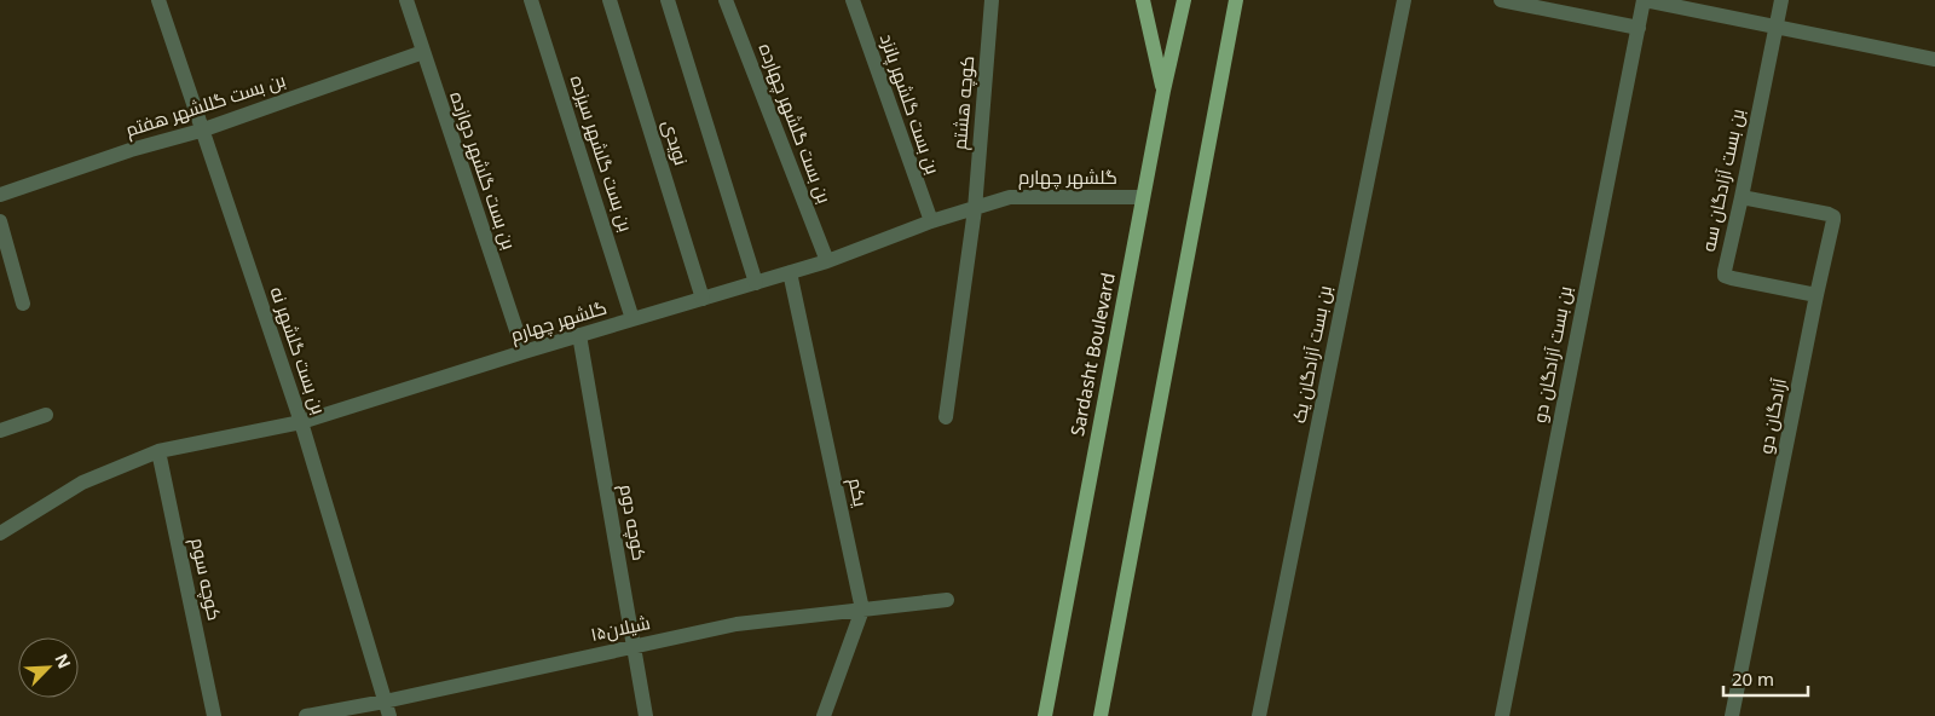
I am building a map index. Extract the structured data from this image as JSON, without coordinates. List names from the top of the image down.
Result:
{
  "streets": {
    "main road": ["Sardasht Boulevard"],
    "street": [
      "کوچه هشتم",
      "بن بست گلشهر پانزد",
      "بن بست گللشهر هفتم",
      "بن بست گلشهر چهارده",
      "نویدی",
      "بن بست گلشهر سیزده",
      "بن بست گلشهر دوازده",
      "گلشهر چهارم",
      "بن بست آزادگان سه",
      "بن بست گلشهر نه",
      "بن بست آزادگان یک",
      "بن بست آزادگان دو",
      "آزادگان دو",
      "یکم",
      "کوچه دوم",
      "کوچه سوم",
      "شیلان۱۵"
    ]
  },
  "crossings": [
    ["کوچه هشتم", "گلشهر چهارم"],
    ["بن بست گلشهر پانزد", "گلشهر چهارم"],
    ["بن بست گللشهر هفتم", "بن بست گلشهر دوازده"],
    ["بن بست گللشهر هفتم", "بن بست گلشهر نه"],
    ["بن بست گلشهر چهارده", "گلشهر چهارم"],
    ["نویدی", "گلشهر چهارم"],
    ["بن بست گلشهر سیزده", "گلشهر چهارم"],
    ["بن بست گلشهر دوازده", "گلشهر چهارم"],
    ["گلشهر چهارم", "بن بست گلشهر نه"],
    ["گلشهر چهارم", "Sardasht Boulevard"],
    ["گلشهر چهارم", "یکم"],
    ["گلشهر چهارم", "کوچه دوم"],
    ["گلشهر چهارم", "کوچه سوم"],
    ["بن بست آزادگان سه", "آزادگان دو"],
    ["بن بست گلشهر نه", "شیلان۱۵"],
    ["یکم", "شیلان۱۵"],
    ["کوچه دوم", "شیلان۱۵"]
  ],
  "scale_bar": "20 m",
  "north": "top right"
}
